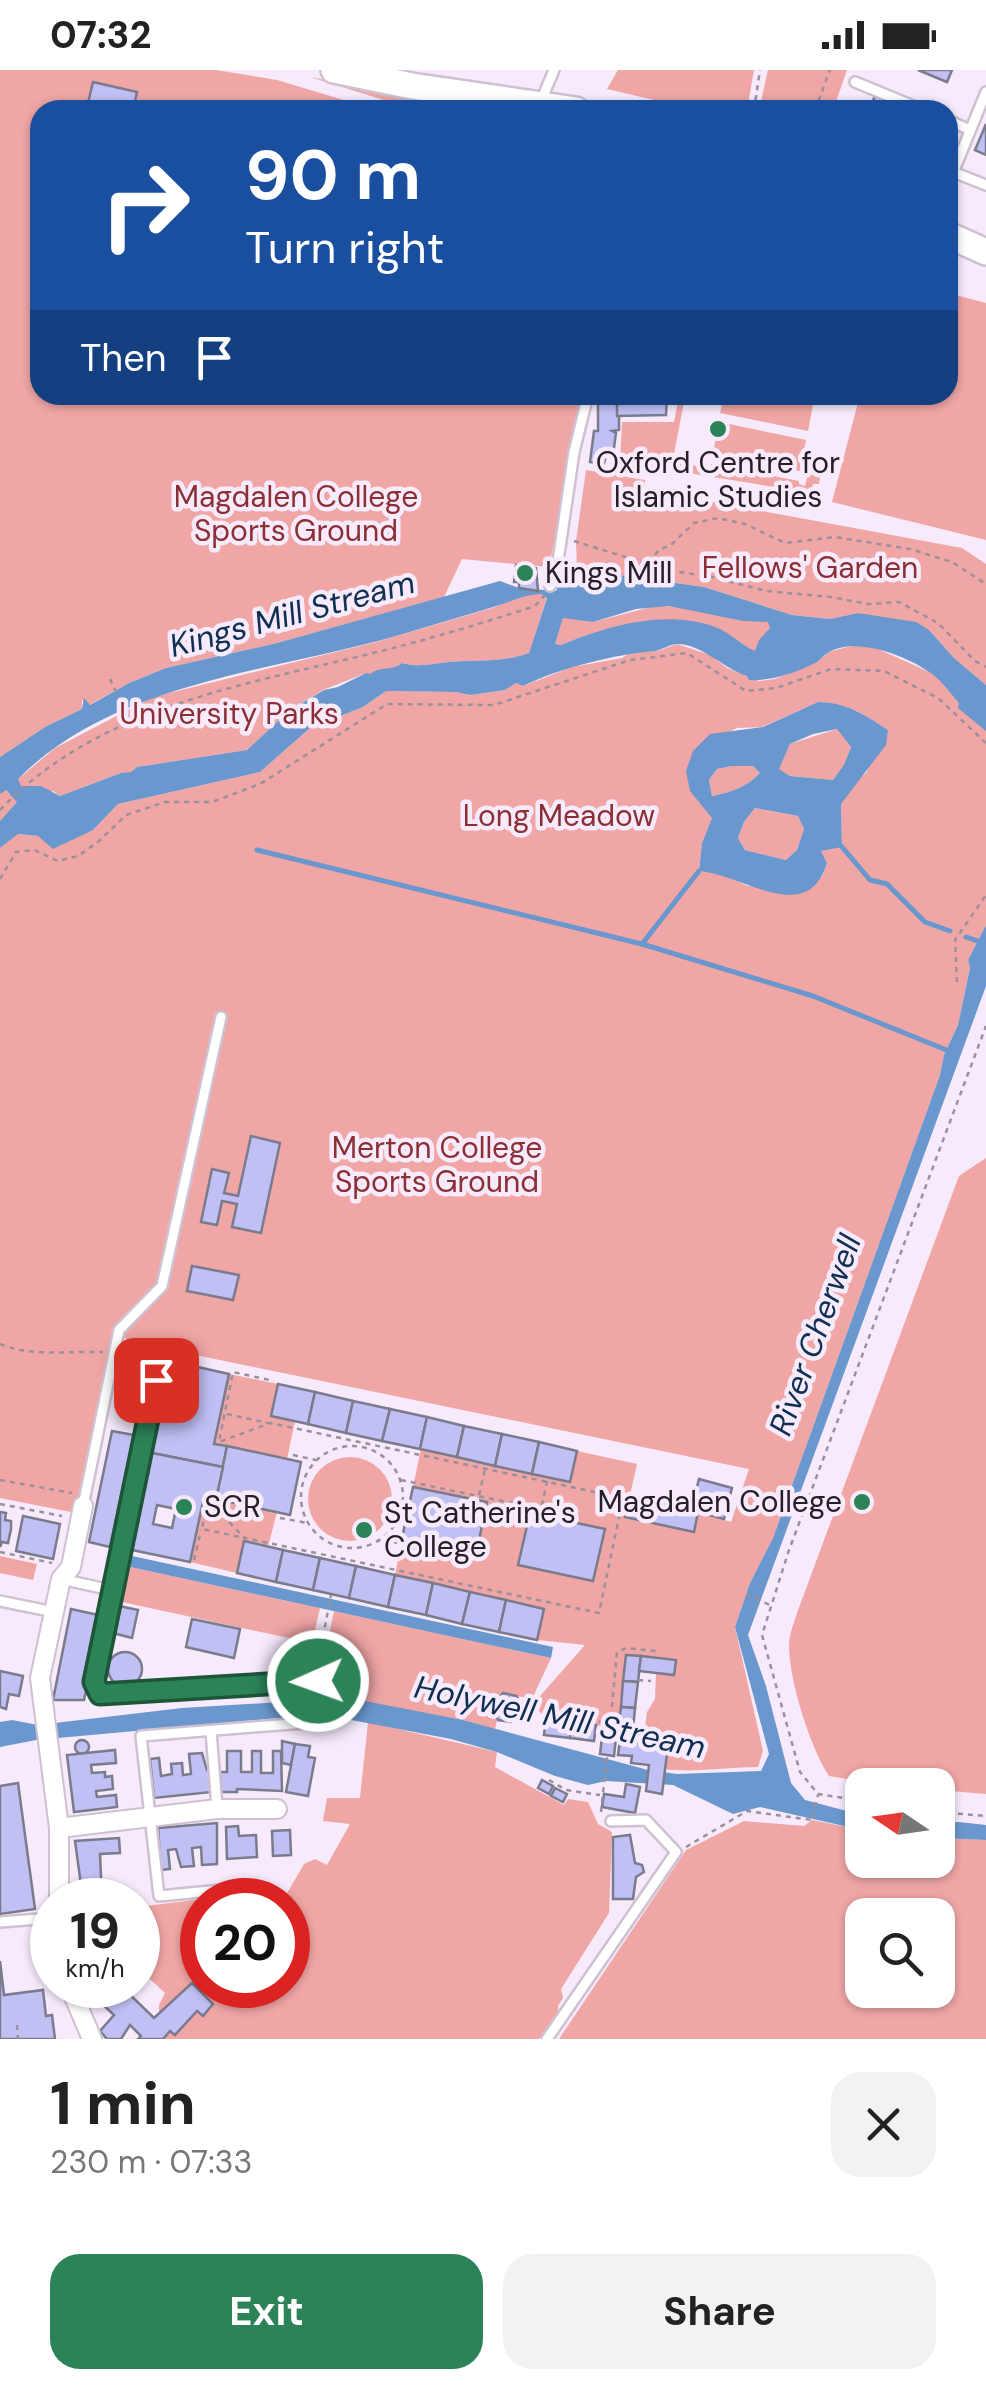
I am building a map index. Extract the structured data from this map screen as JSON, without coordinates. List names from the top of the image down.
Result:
{
  "water": ["Kings Mill Stream", "River Cherwell", "Holywell Mill Stream"],
  "parks": [
    "Magdalen College Sports Ground",
    "Fellows' Garden",
    "University Parks",
    "Long Meadow",
    "Merton College Sports Ground"
  ],
  "places": [
    "Oxford Centre for Islamic Studies",
    "Kings Mill",
    "Magdalen College",
    "SCR",
    "St Catherine's College"
  ],
  "north": "left",
  "page": {
    "status": "07:32",
    "turn": ["90 m", "Turn right"],
    "then": "Then",
    "speed": "19 km/h",
    "limit": "20",
    "heading": ["1 min", "230 m · 07:33"],
    "buttons": ["Exit", "Share"]
  }
}
